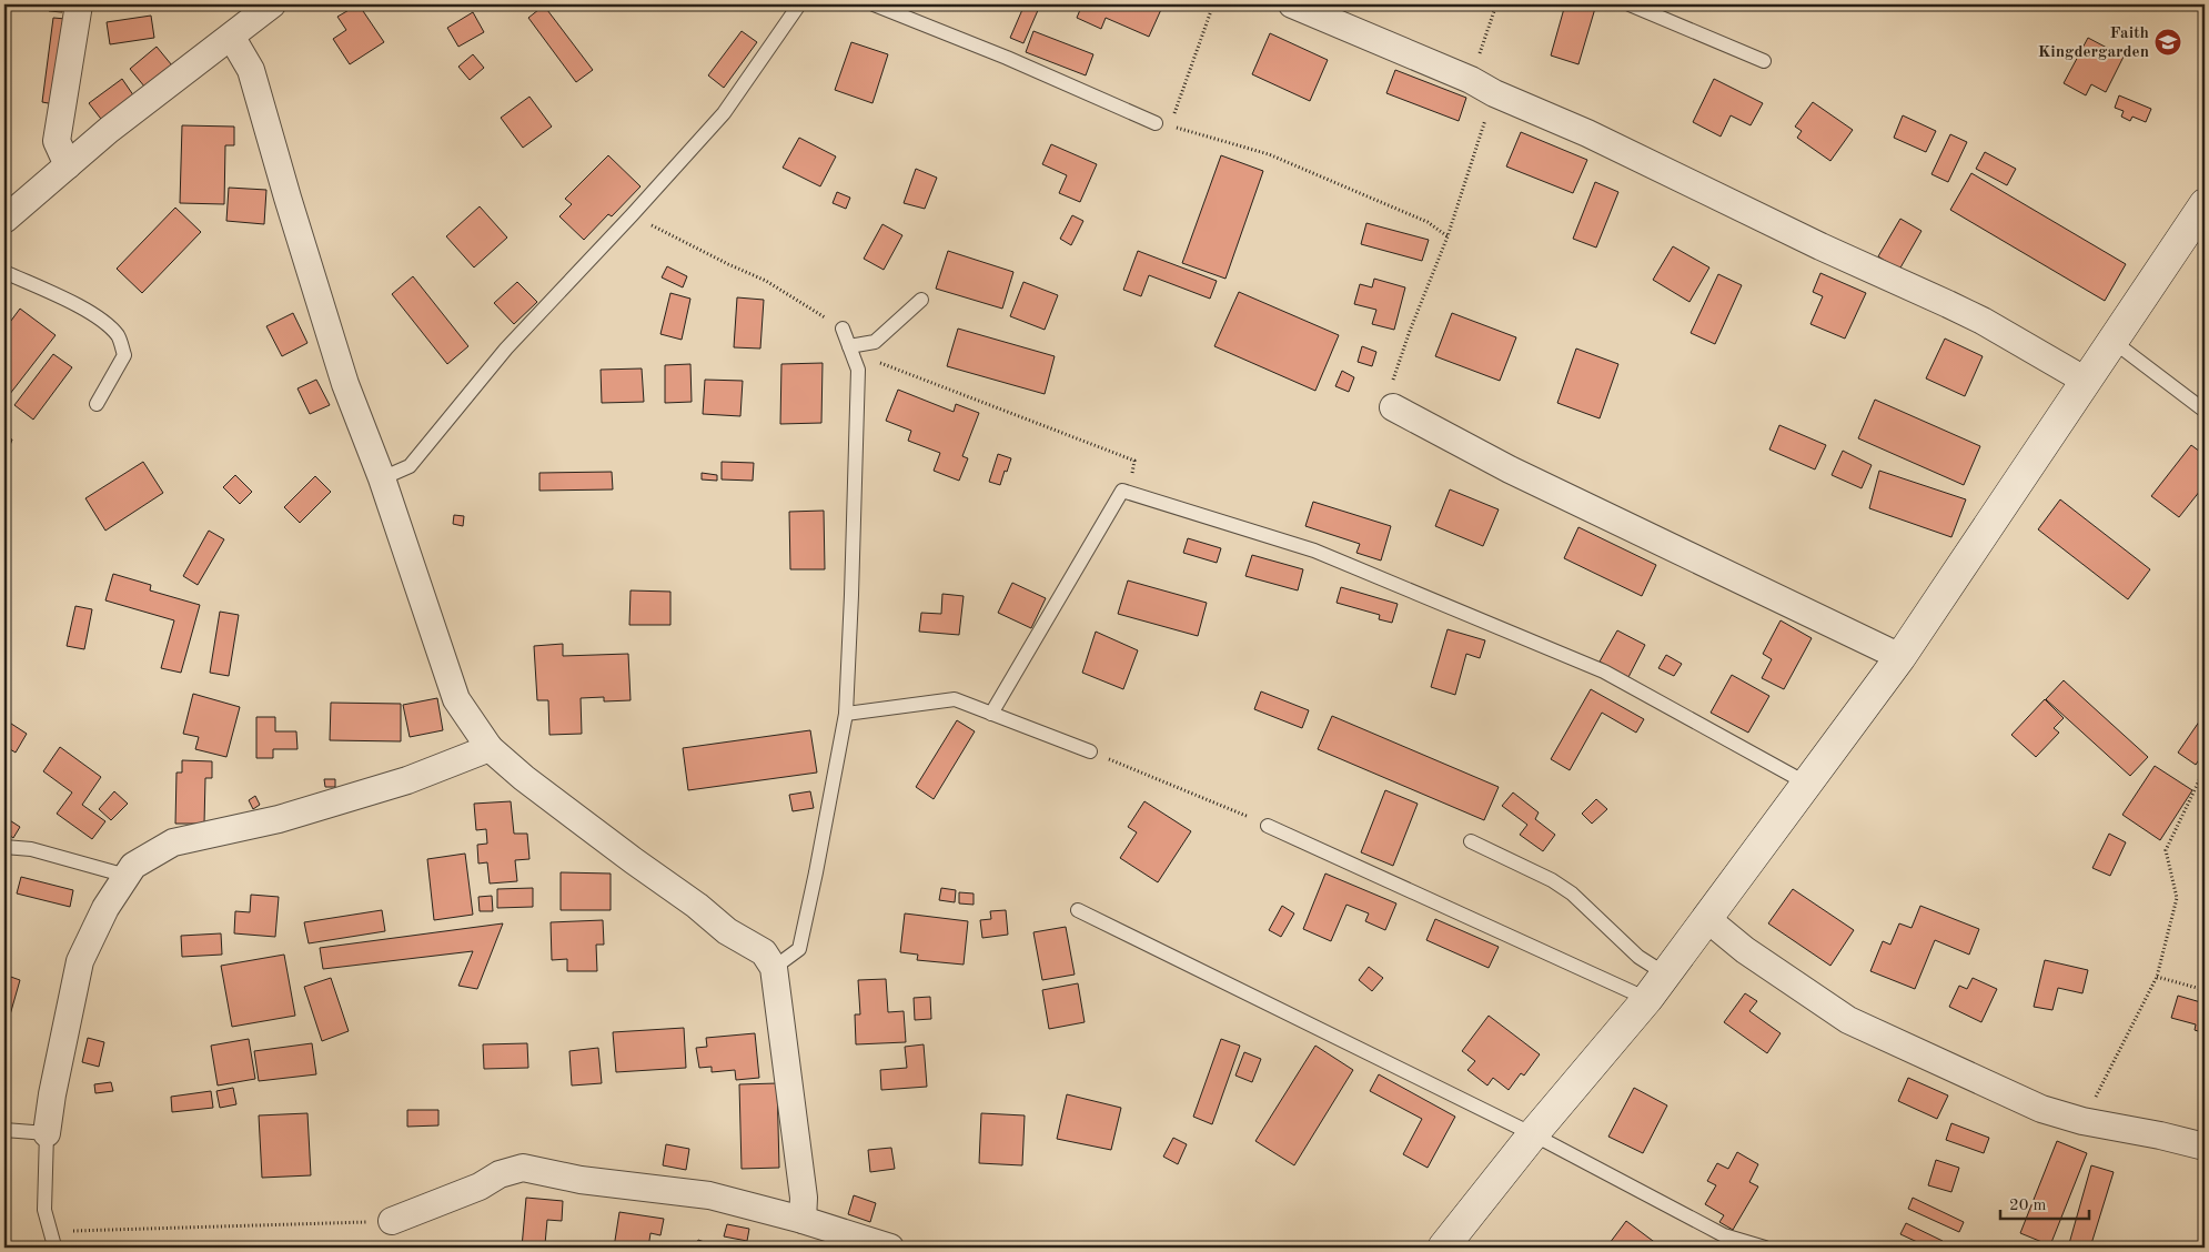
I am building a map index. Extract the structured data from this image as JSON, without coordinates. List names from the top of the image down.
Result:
{
  "places": {
    "school or university": ["Faith Kingdergarden"]
  },
  "scale_bar": "20 m"
}
